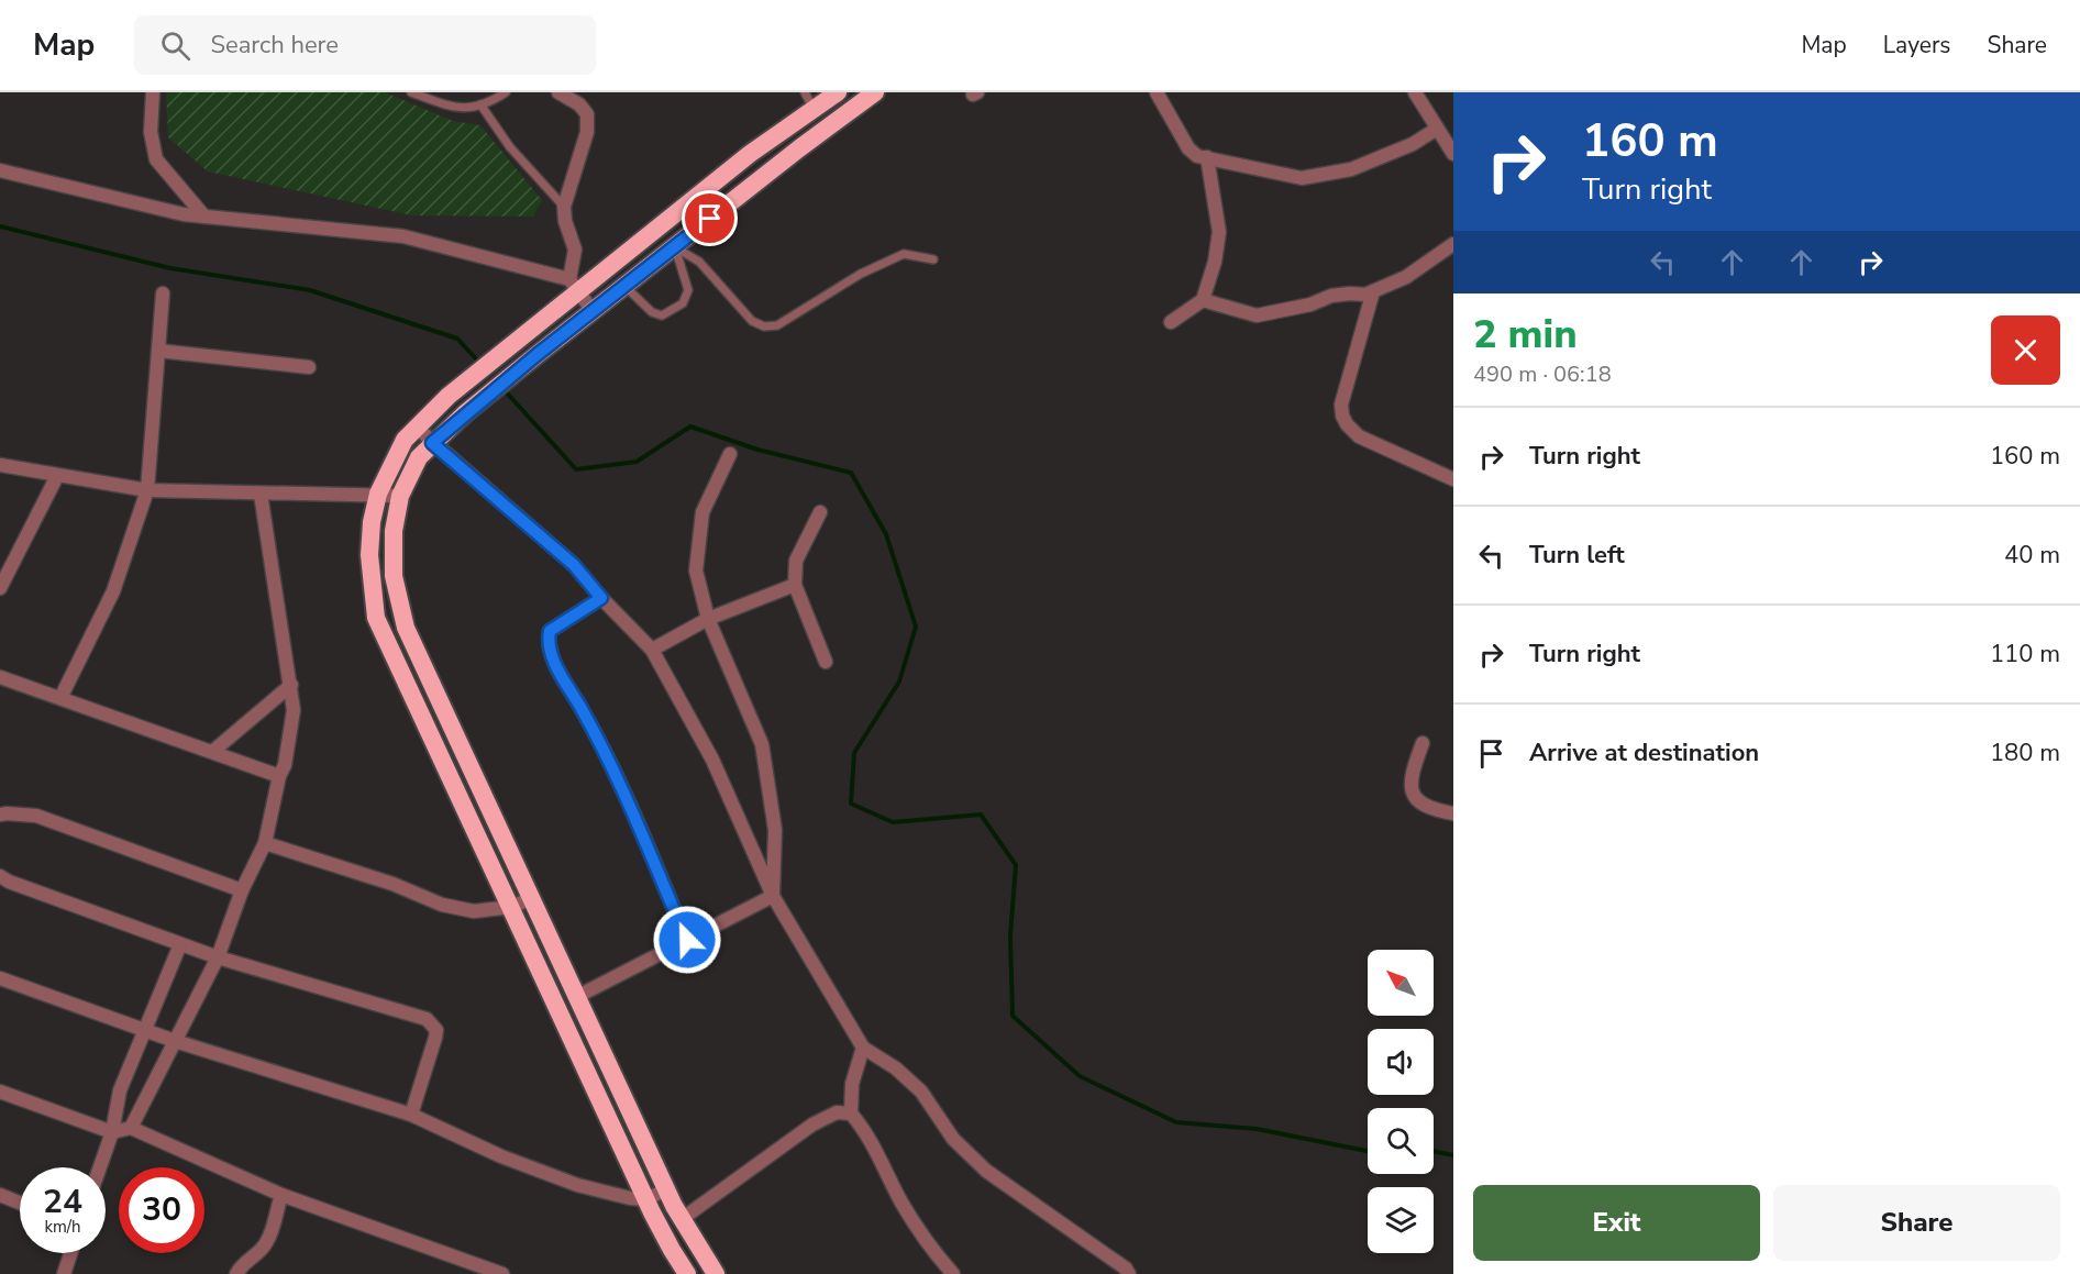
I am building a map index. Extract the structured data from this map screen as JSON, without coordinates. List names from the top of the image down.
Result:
{
  "north": "top left",
  "page": {
    "header": "Map",
    "search": "Search here",
    "nav": ["Map", "Layers", "Share"],
    "turn": ["160 m", "Turn right"],
    "heading": ["2 min", "490 m · 06:18"],
    "list": [
      {
        "name": "Turn right",
        "value": "160 m"
      },
      {
        "name": "Turn left",
        "value": "40 m"
      },
      {
        "name": "Turn right",
        "value": "110 m"
      },
      {
        "name": "Arrive at destination",
        "value": "180 m"
      }
    ],
    "speed": "24 km/h",
    "limit": "30",
    "buttons": ["Exit", "Share"]
  }
}
